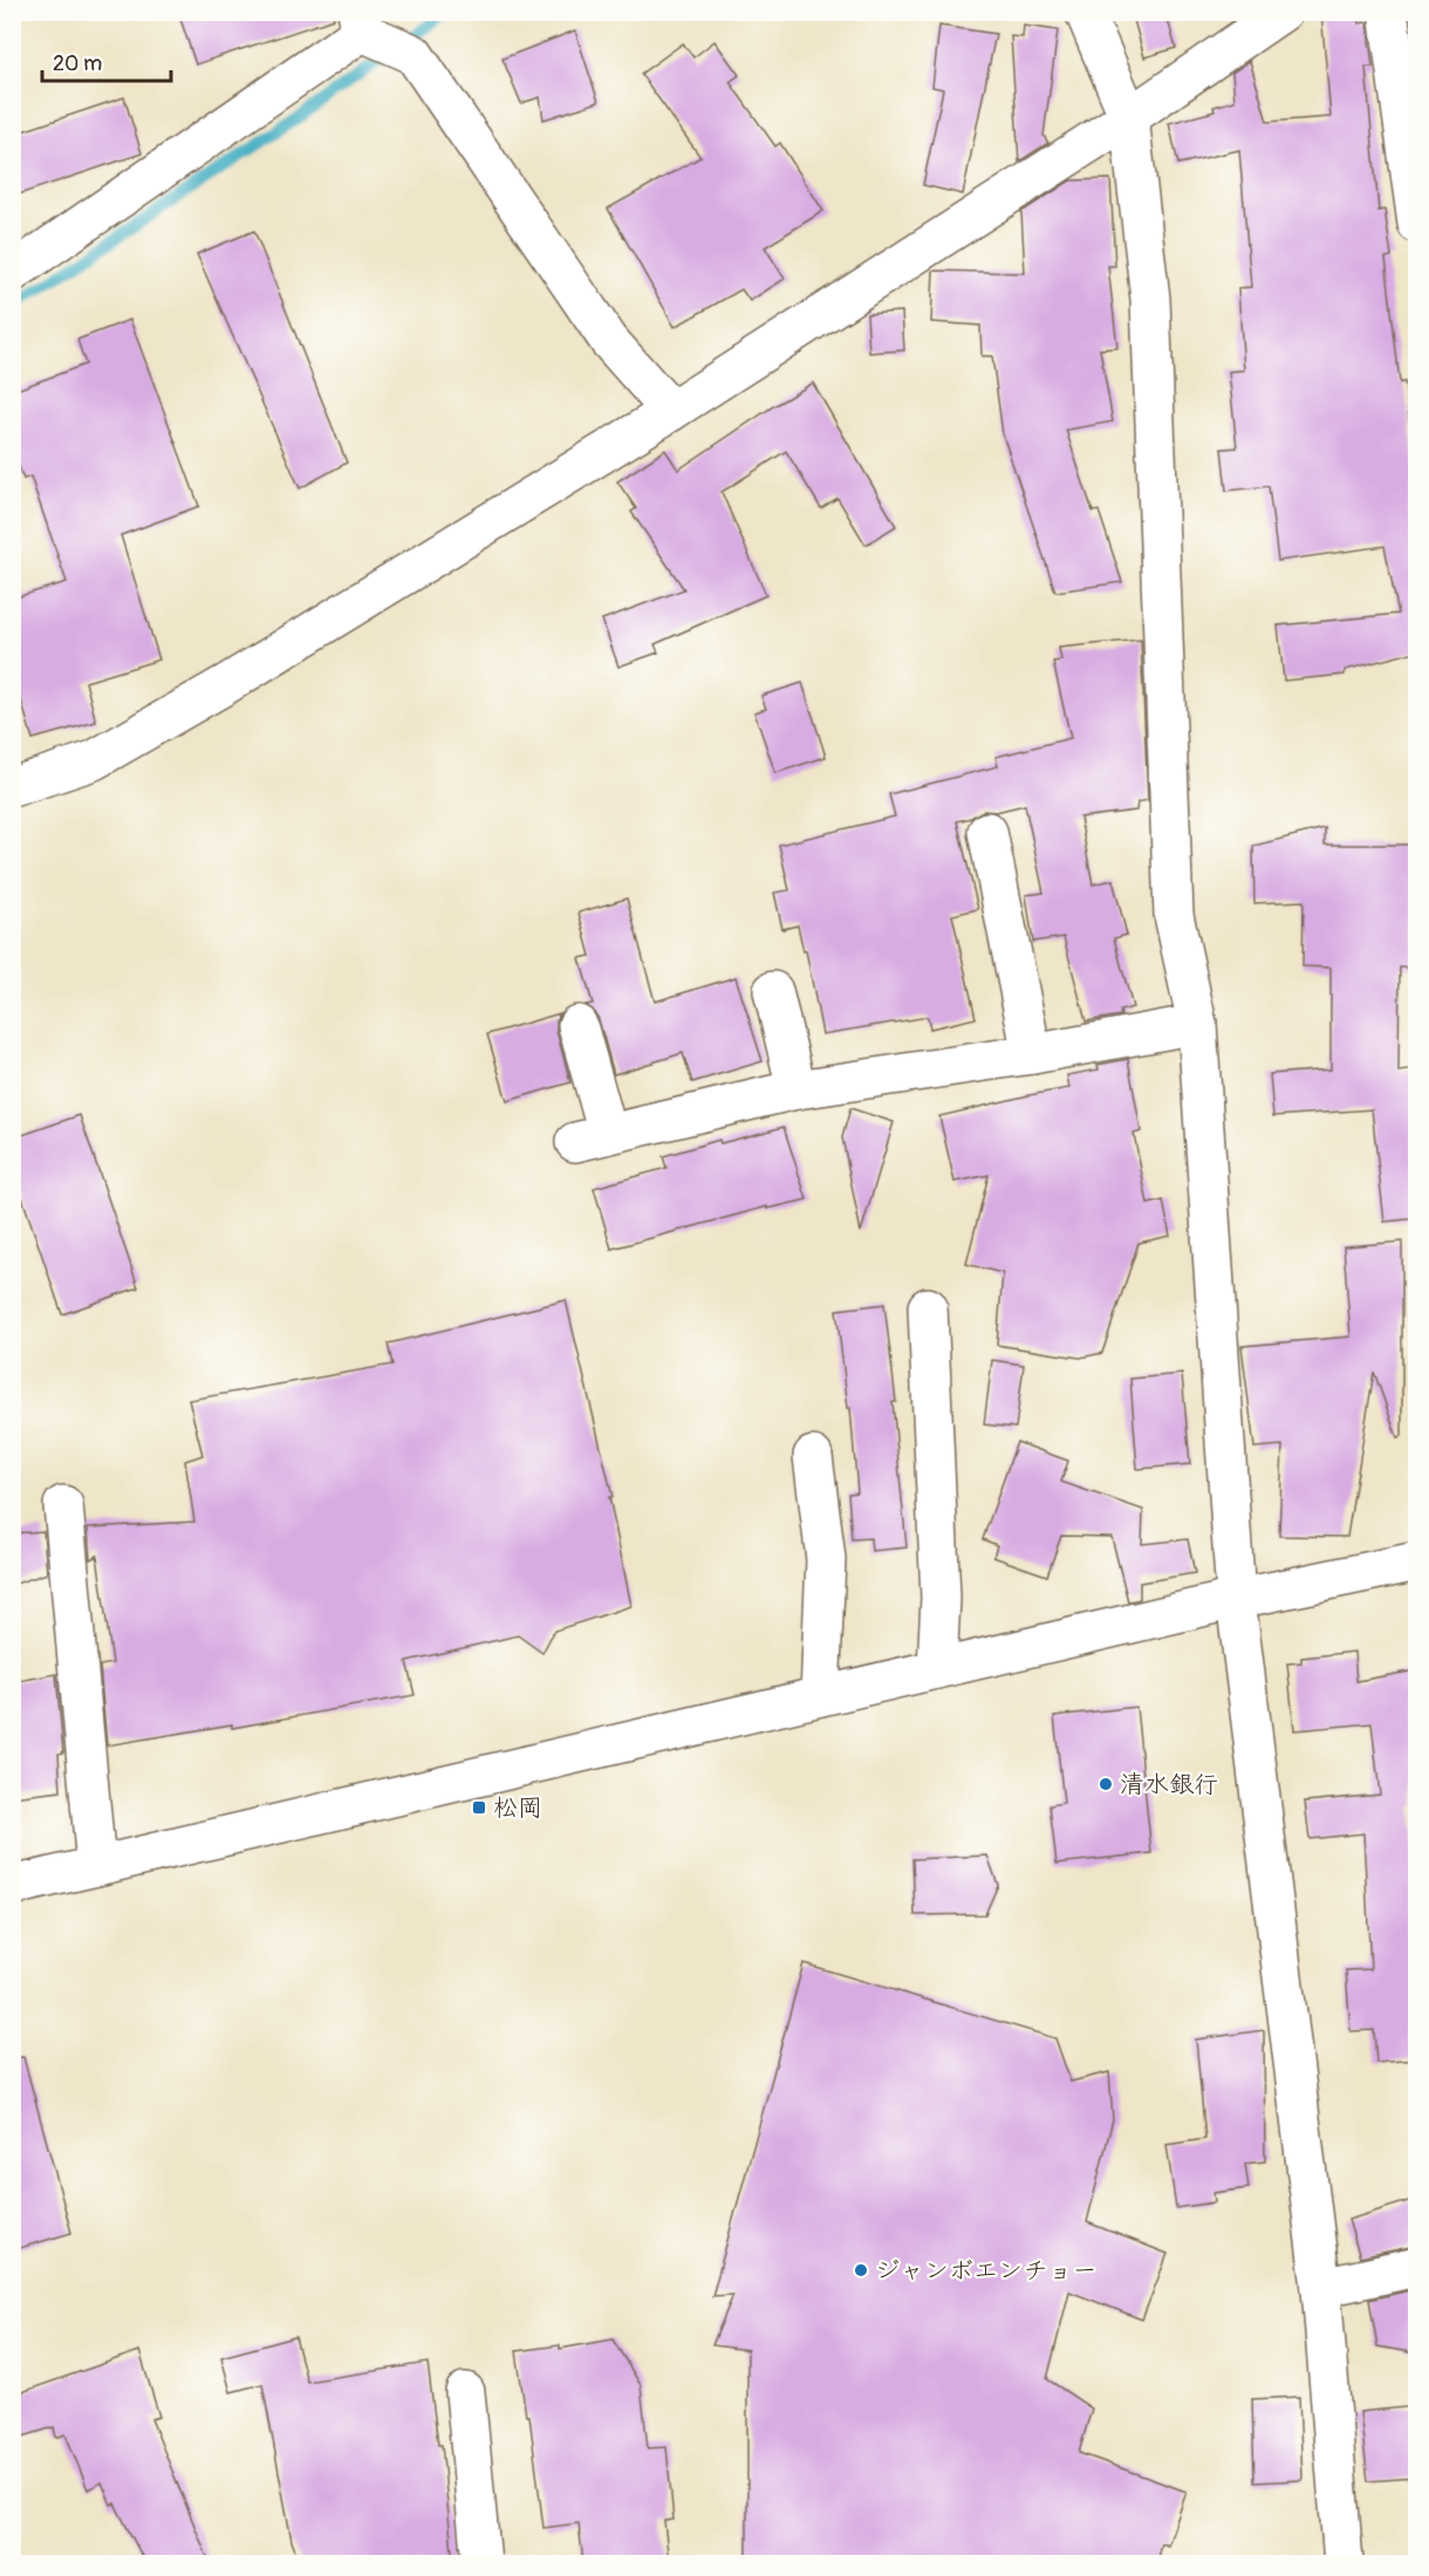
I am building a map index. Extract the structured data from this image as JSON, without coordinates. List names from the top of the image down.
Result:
{
  "places": {
    "other": ["清水銀行", "ジャンボエンチョー"],
    "transit": ["松岡"]
  },
  "scale_bar": "20 m"
}
